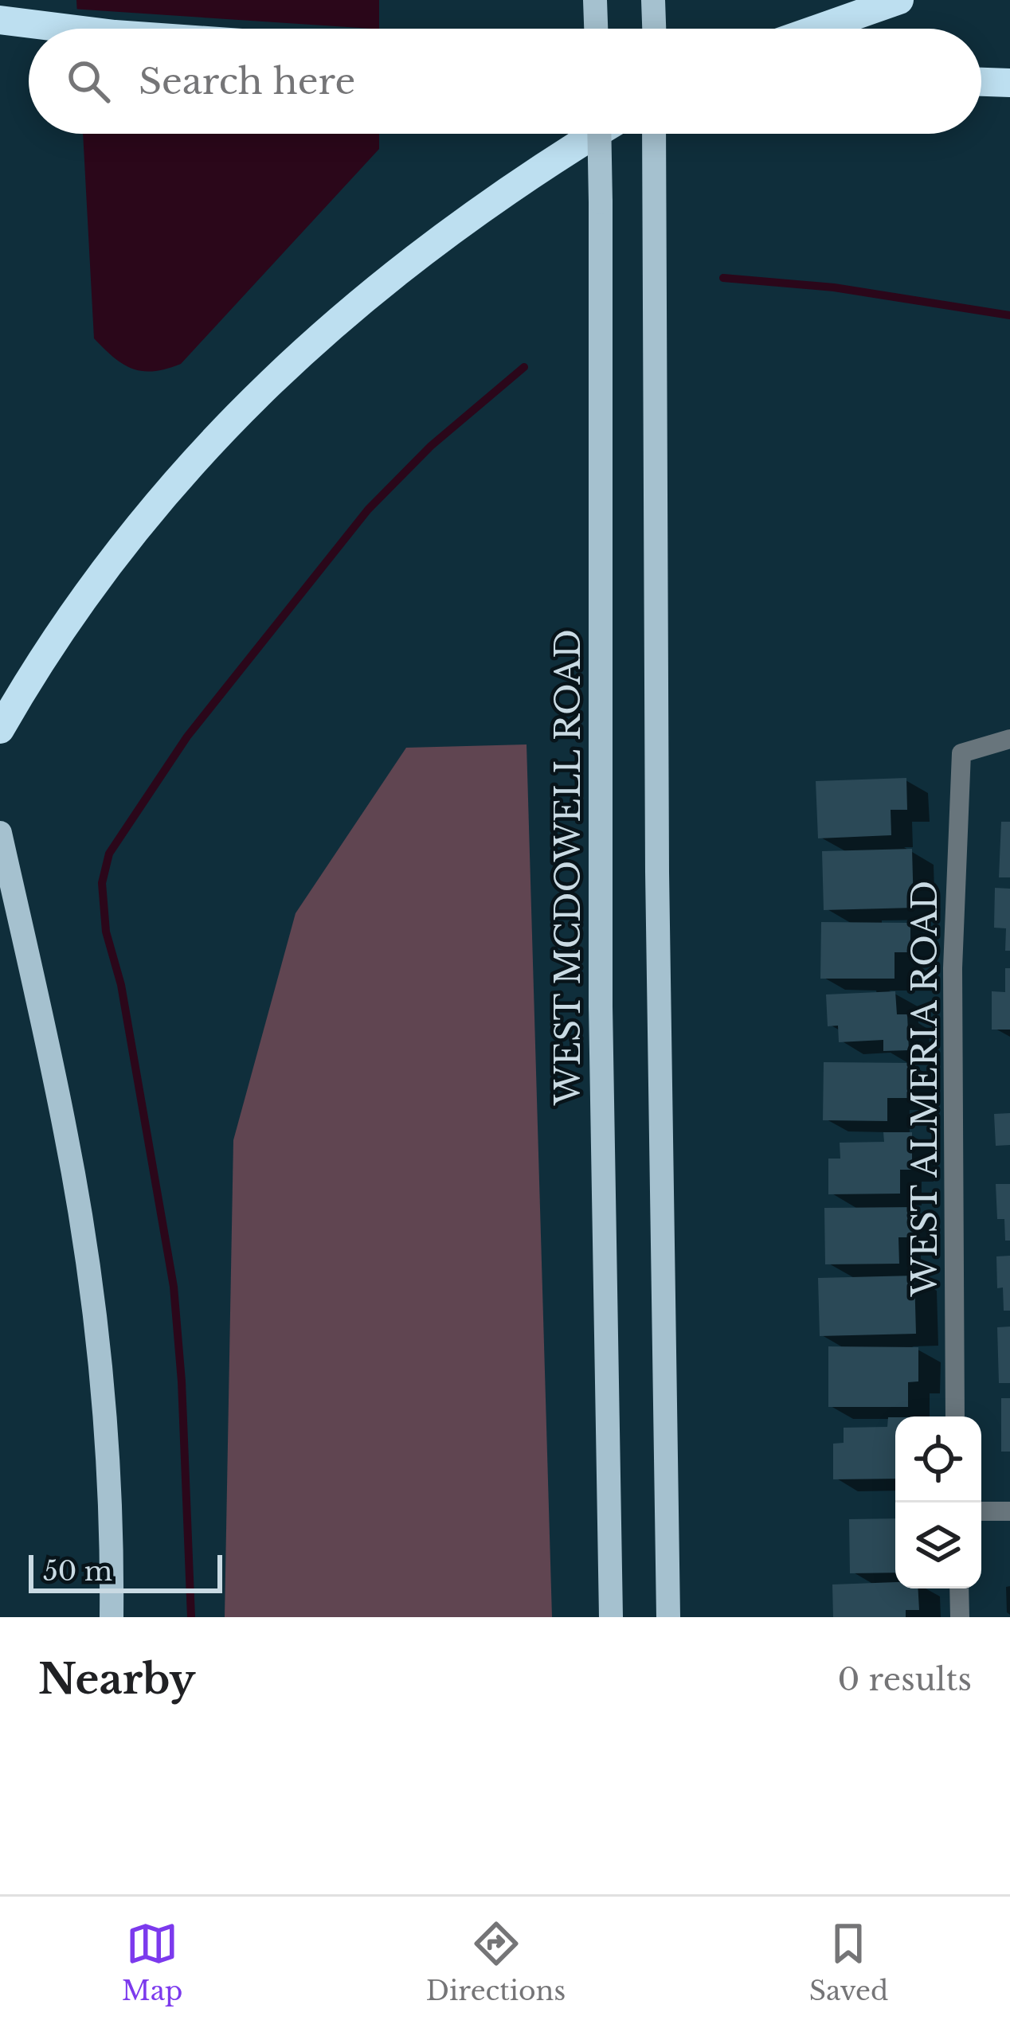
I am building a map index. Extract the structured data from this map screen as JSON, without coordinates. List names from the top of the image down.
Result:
{
  "streets": {
    "main road": ["WEST MCDOWELL ROAD"],
    "street": ["WEST ALMERIA ROAD"]
  },
  "scale_bar": "50 m",
  "page": {
    "search": "Search here",
    "scale": "50 m",
    "heading": ["Nearby", "0 results"],
    "nav": ["Map", "Directions", "Saved"]
  }
}
